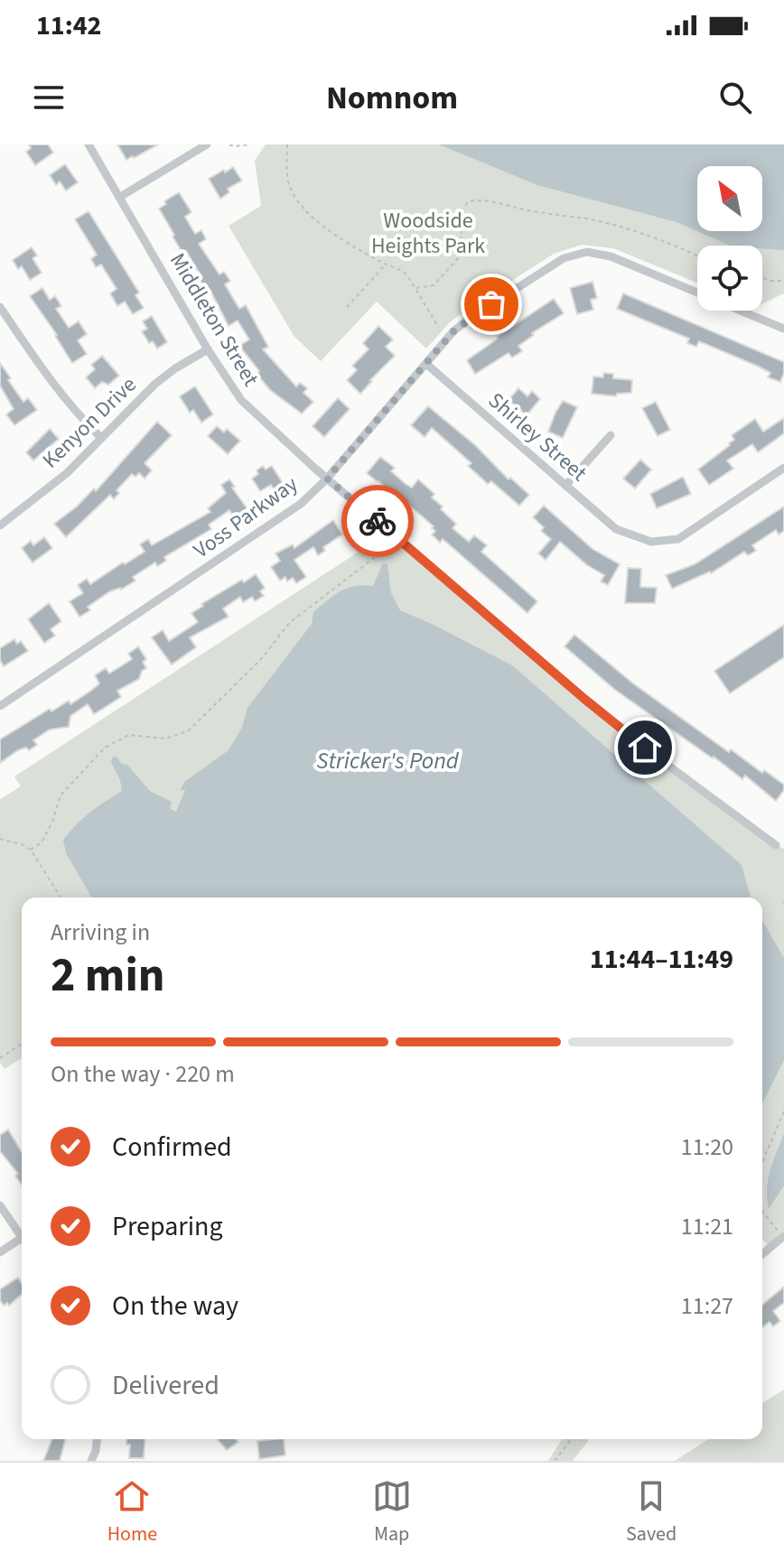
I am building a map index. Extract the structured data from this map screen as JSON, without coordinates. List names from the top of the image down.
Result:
{
  "streets": {
    "street": [
      "Middleton Street",
      "Kenyon Drive",
      "Shirley Street",
      "Voss Parkway"
    ]
  },
  "crossings": [
    ["Middleton Street", "Kenyon Drive"],
    ["Middleton Street", "Voss Parkway"],
    ["Shirley Street", "Voss Parkway"]
  ],
  "water": ["Stricker's Pond"],
  "parks": ["Woodside Heights Park"],
  "north": "top left",
  "page": {
    "status": "11:42",
    "header": "Nomnom",
    "heading": ["2 min", "Arriving in", "11:44–11:49"],
    "bar": "On the way · 220 m",
    "list": [
      ["Confirmed", "11:20"],
      ["Preparing", "11:21"],
      ["On the way", "11:27"],
      "Delivered"
    ],
    "tabs": ["Home", "Map", "Saved"]
  }
}
